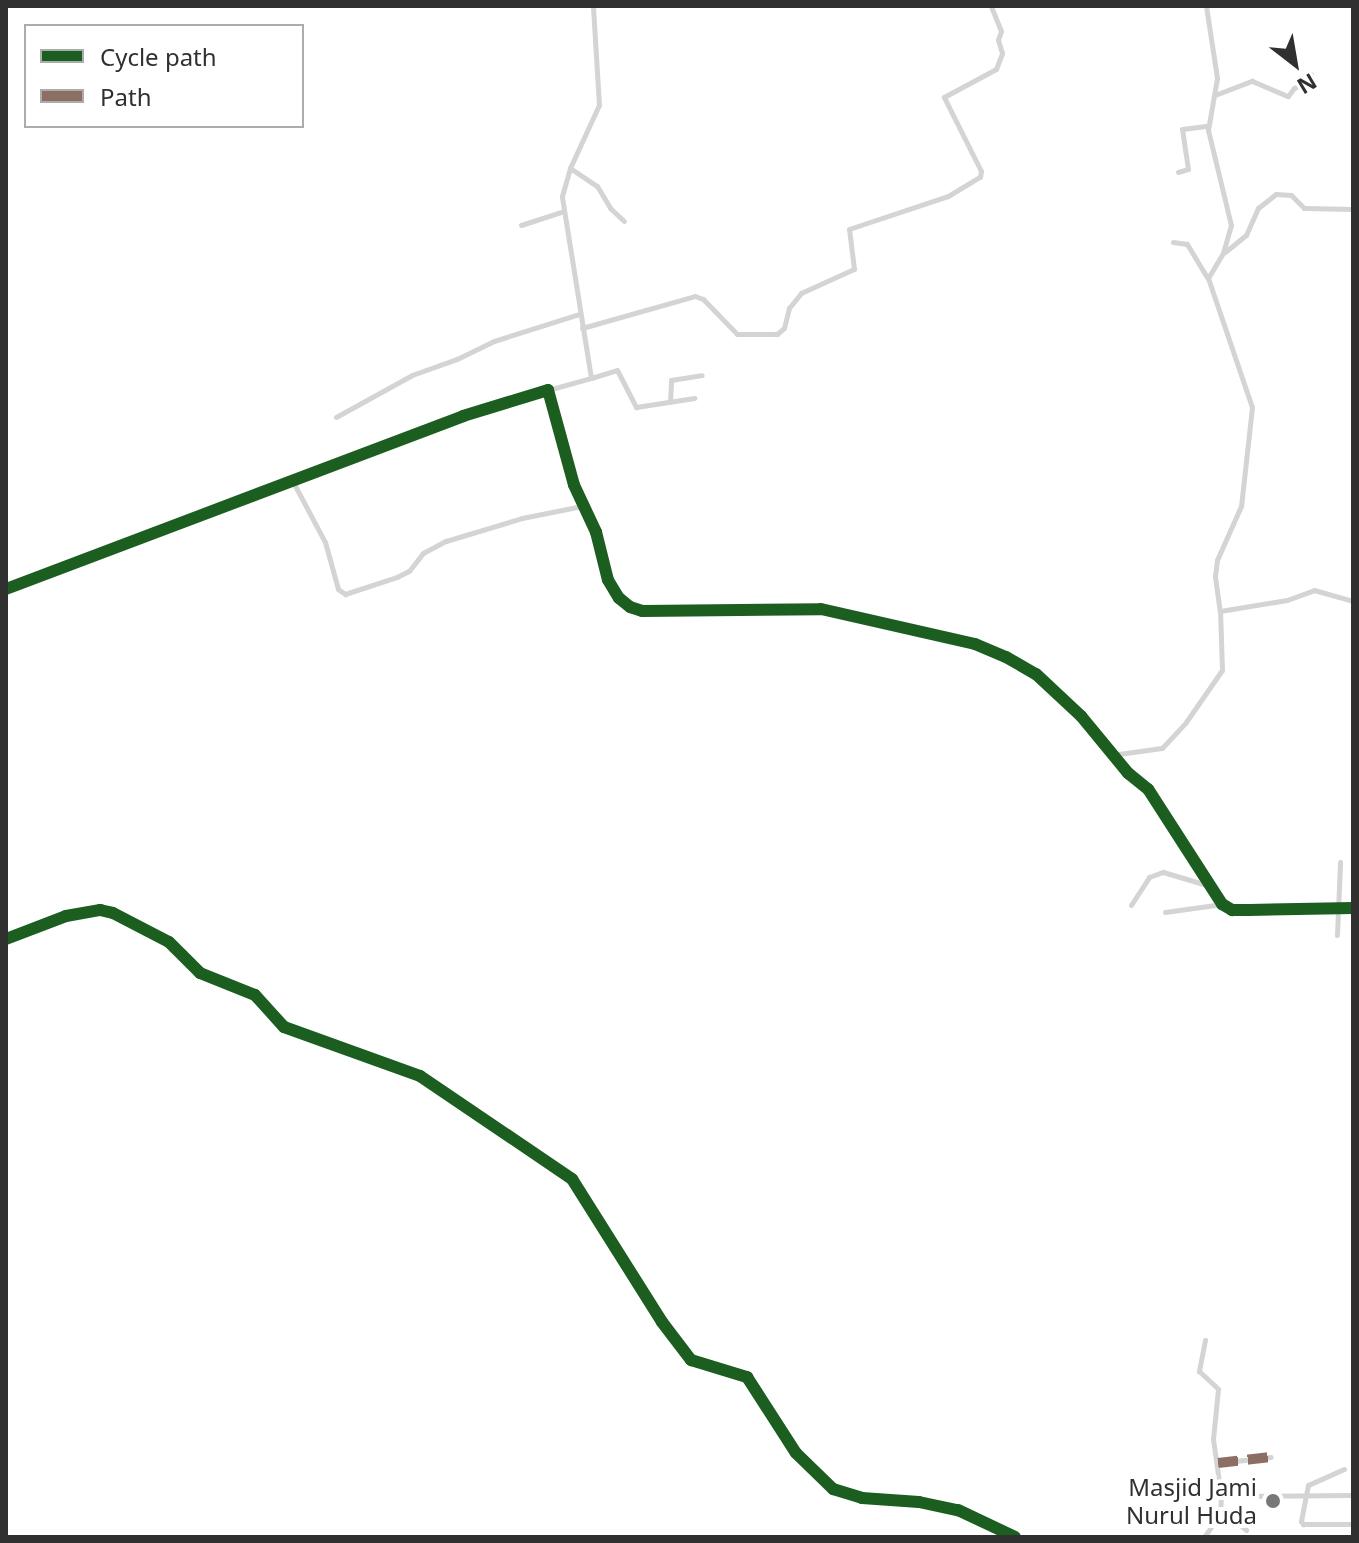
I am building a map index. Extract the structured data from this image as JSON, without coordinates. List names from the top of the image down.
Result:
{
  "places": ["Masjid Jami Nurul Huda"],
  "legend": ["Cycle path", "Path"],
  "north": "bottom right"
}
